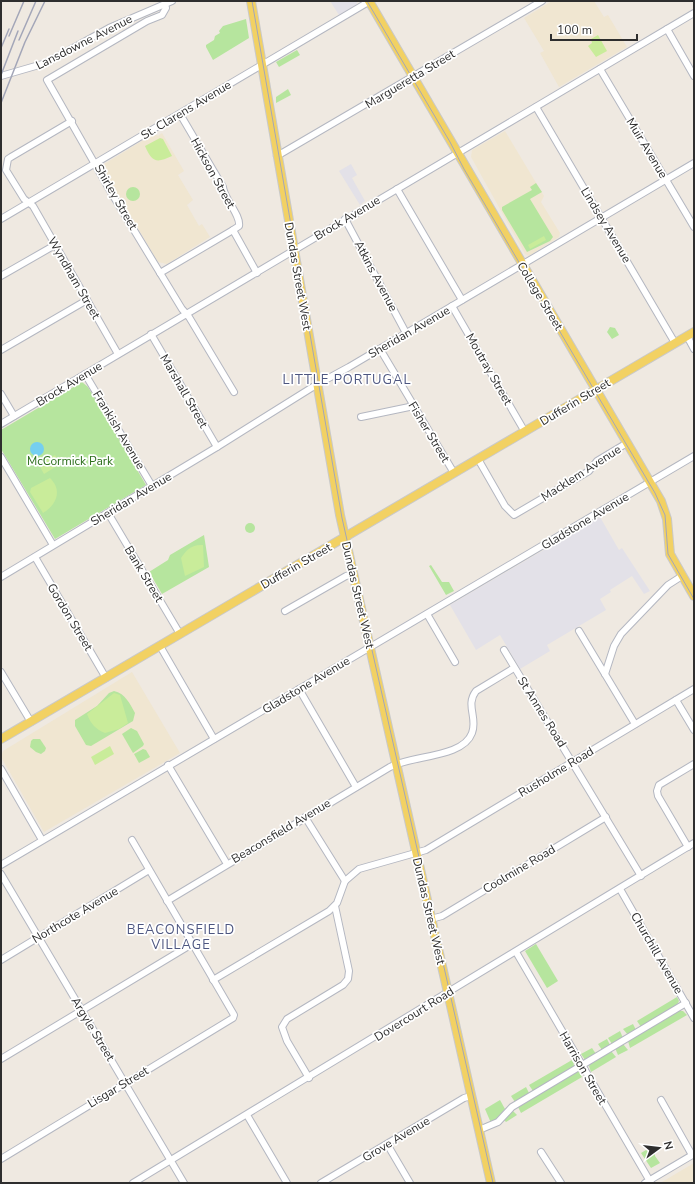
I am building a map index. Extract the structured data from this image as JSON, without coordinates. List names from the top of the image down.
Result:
{
  "streets": {
    "main road": ["Dundas Street West", "College Street", "Dufferin Street"],
    "street": [
      "Lansdowne Avenue",
      "Margueretta Street",
      "St. Clarens Avenue",
      "Muir Avenue",
      "Hickson Street",
      "Shirley Street",
      "Brock Avenue",
      "Lindsey Avenue",
      "Atkins Avenue",
      "Wyndham Street",
      "Sheridan Avenue",
      "Moutray Street",
      "Marshall Street",
      "Frankish Avenue",
      "Fisher Street",
      "Macklem Avenue",
      "Gladstone Avenue",
      "Bank Street",
      "Gordon Street",
      "St Annes Road",
      "Rusholme Road",
      "Beaconsfield Avenue",
      "Coolmine Road",
      "Northcote Avenue",
      "Churchill Avenue",
      "Dovercourt Road",
      "Argyle Street",
      "Harrison Street",
      "Lisgar Street",
      "Grove Avenue"
    ]
  },
  "crossings": [
    ["Lansdowne Avenue", "Shirley Street"],
    ["Margueretta Street", "Dundas Street West"],
    ["Margueretta Street", "College Street"],
    ["St. Clarens Avenue", "Hickson Street"],
    ["St. Clarens Avenue", "Shirley Street"],
    ["St. Clarens Avenue", "Dundas Street West"],
    ["St. Clarens Avenue", "Wyndham Street"],
    ["St. Clarens Avenue", "College Street"],
    ["Muir Avenue", "Brock Avenue"],
    ["Muir Avenue", "Sheridan Avenue"],
    ["Shirley Street", "Brock Avenue"],
    ["Shirley Street", "Wyndham Street"],
    ["Brock Avenue", "Lindsey Avenue"],
    ["Brock Avenue", "Dundas Street West"],
    ["Brock Avenue", "Atkins Avenue"],
    ["Brock Avenue", "Wyndham Street"],
    ["Brock Avenue", "College Street"],
    ["Brock Avenue", "Marshall Street"],
    ["Brock Avenue", "Frankish Avenue"],
    ["Lindsey Avenue", "Sheridan Avenue"],
    ["Lindsey Avenue", "Dufferin Street"],
    ["Dundas Street West", "Sheridan Avenue"],
    ["Dundas Street West", "Dufferin Street"],
    ["Dundas Street West", "Gladstone Avenue"],
    ["Dundas Street West", "Rusholme Road"],
    ["Dundas Street West", "Beaconsfield Avenue"],
    ["Dundas Street West", "Coolmine Road"],
    ["Dundas Street West", "Dovercourt Road"],
    ["Dundas Street West", "Grove Avenue"],
    ["Atkins Avenue", "Sheridan Avenue"],
    ["College Street", "Sheridan Avenue"],
    ["College Street", "Dufferin Street"],
    ["College Street", "Macklem Avenue"],
    ["College Street", "Gladstone Avenue"],
    ["Sheridan Avenue", "Moutray Street"],
    ["Sheridan Avenue", "Marshall Street"],
    ["Sheridan Avenue", "Frankish Avenue"],
    ["Sheridan Avenue", "Fisher Street"],
    ["Sheridan Avenue", "Bank Street"],
    ["Sheridan Avenue", "Gordon Street"],
    ["Moutray Street", "Dufferin Street"],
    ["Dufferin Street", "Fisher Street"],
    ["Dufferin Street", "Macklem Avenue"],
    ["Dufferin Street", "Bank Street"],
    ["Dufferin Street", "Gordon Street"],
    ["St Annes Road", "Rusholme Road"],
    ["St Annes Road", "Beaconsfield Avenue"],
    ["St Annes Road", "Coolmine Road"],
    ["St Annes Road", "Dovercourt Road"],
    ["Northcote Avenue", "Argyle Street"],
    ["Churchill Avenue", "Dovercourt Road"],
    ["Dovercourt Road", "Argyle Street"],
    ["Dovercourt Road", "Harrison Street"],
    ["Argyle Street", "Lisgar Street"]
  ],
  "districts": ["LITTLE PORTUGAL", "BEACONSFIELD VILLAGE"],
  "parks": ["McCormick Park"],
  "scale_bar": "100 m",
  "north": "right"
}
